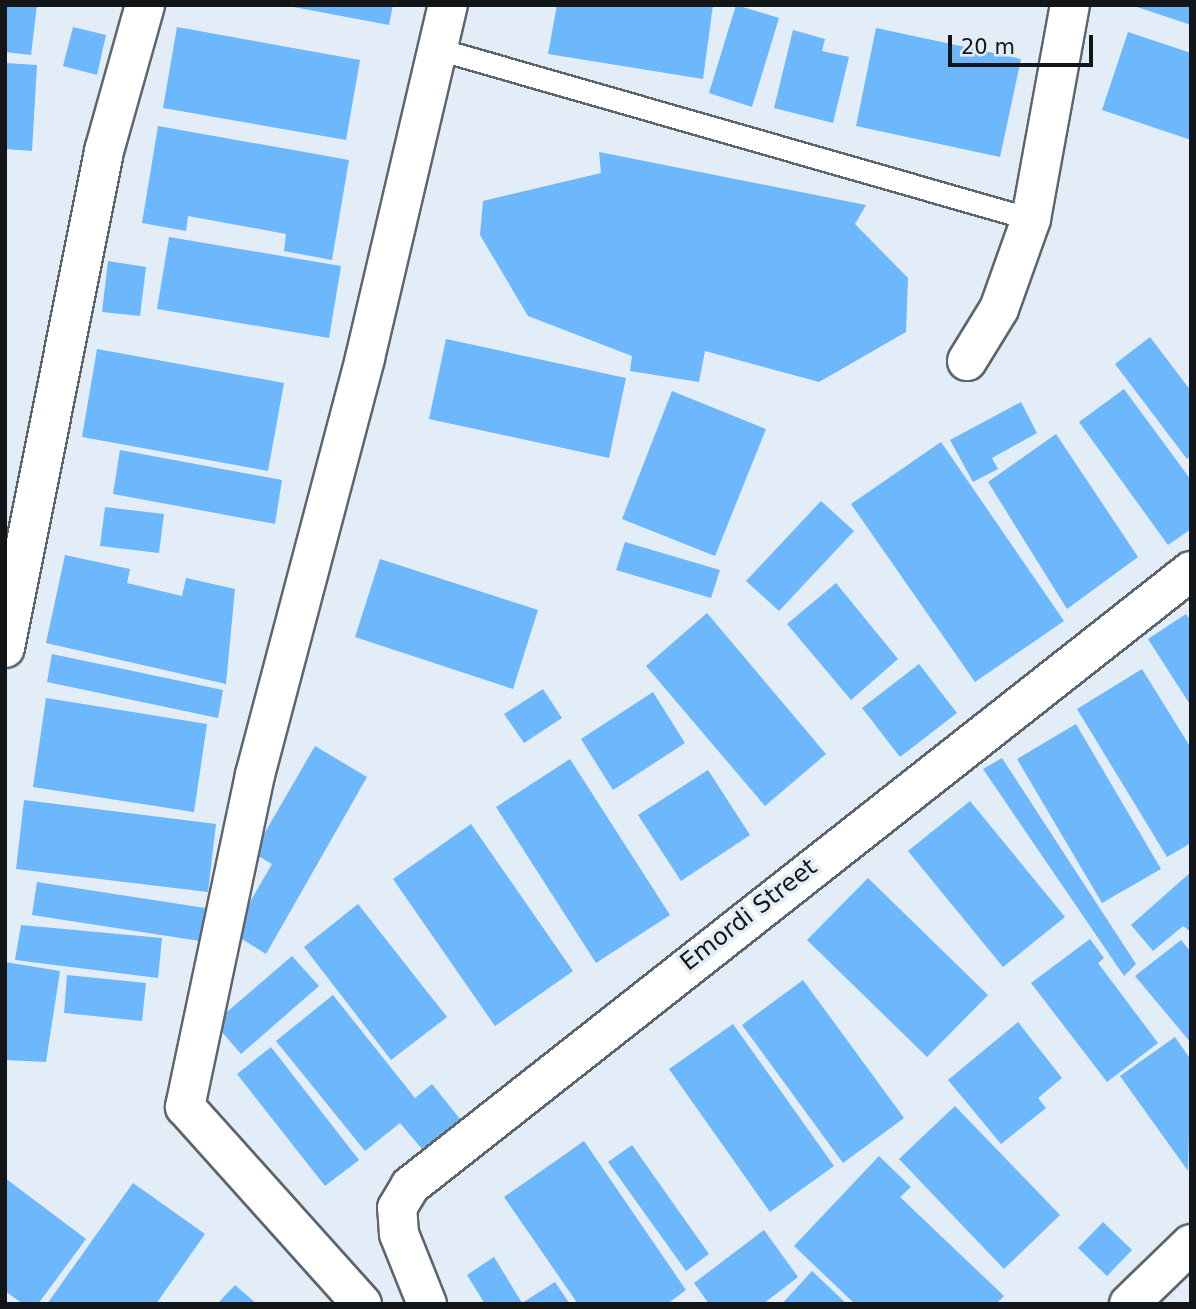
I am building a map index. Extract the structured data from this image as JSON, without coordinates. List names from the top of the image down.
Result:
{
  "streets": {
    "street": ["Emordi Street"]
  },
  "scale_bar": "20 m"
}
